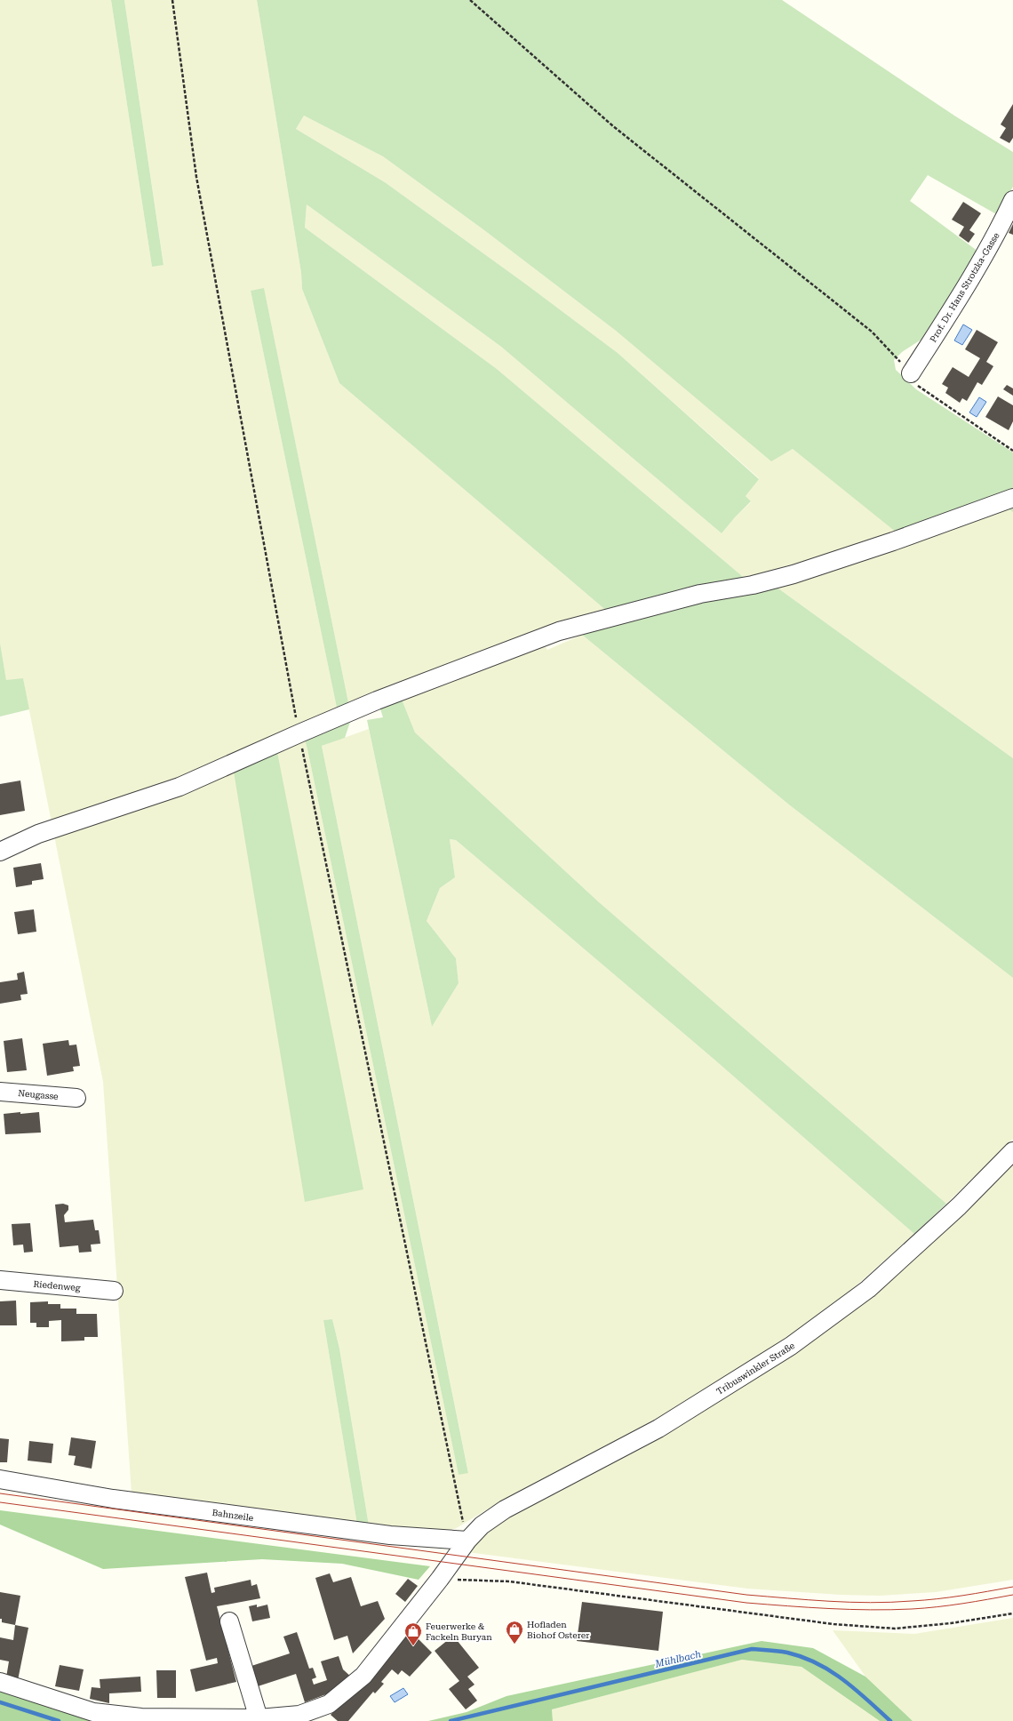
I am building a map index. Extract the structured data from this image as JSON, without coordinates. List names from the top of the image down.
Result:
{
  "streets": {
    "street": [
      "Prof. Dr. Hans Strotzka-Gasse",
      "Neugasse",
      "Riedenweg",
      "Tribuswinkler Straße",
      "Bahnzeile"
    ]
  },
  "crossings": [
    ["Tribuswinkler Straße", "Bahnzeile"]
  ],
  "water": ["Mühlbach"],
  "places": {
    "shop": ["Hofladen Biohof Osterer", "Feuerwerke & Fackeln Buryan"]
  }
}
